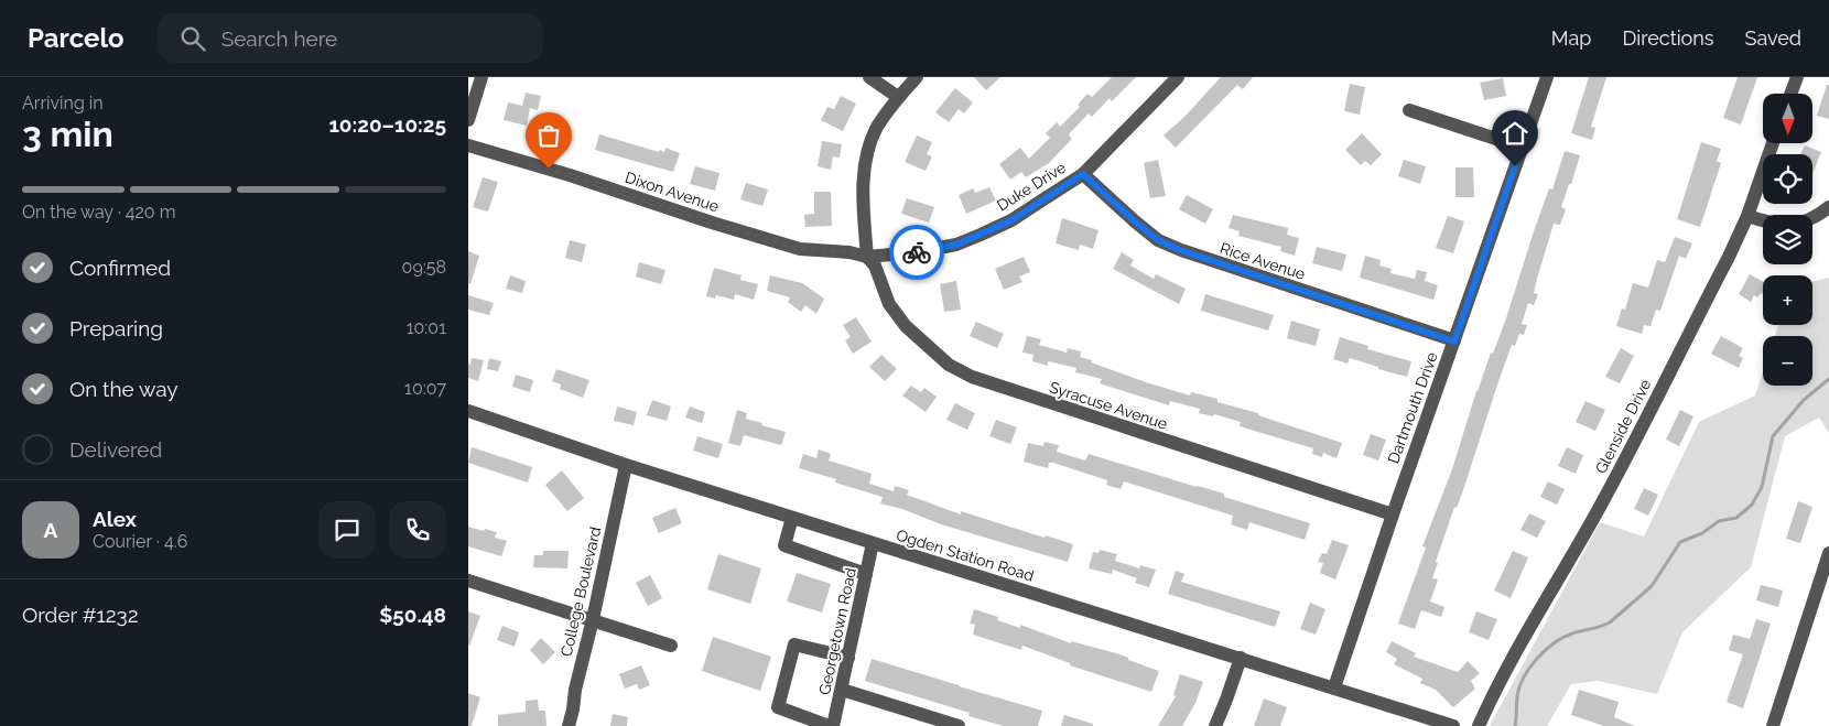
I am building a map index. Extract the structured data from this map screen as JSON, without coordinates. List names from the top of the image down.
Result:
{
  "streets": {
    "street": [
      "Duke Drive",
      "Dixon Avenue",
      "Rice Avenue",
      "Syracuse Avenue",
      "Dartmouth Drive",
      "Glenside Drive",
      "Ogden Station Road",
      "College Boulevard",
      "Georgetown Road"
    ]
  },
  "crossings": [
    ["Duke Drive", "Dixon Avenue"],
    ["Duke Drive", "Rice Avenue"],
    ["Duke Drive", "Syracuse Avenue"],
    ["Dixon Avenue", "Syracuse Avenue"],
    ["Rice Avenue", "Dartmouth Drive"],
    ["Syracuse Avenue", "Dartmouth Drive"],
    ["Dartmouth Drive", "Ogden Station Road"],
    ["Ogden Station Road", "College Boulevard"],
    ["Ogden Station Road", "Georgetown Road"]
  ],
  "north": "bottom",
  "page": {
    "header": "Parcelo",
    "search": "Search here",
    "nav": ["Map", "Directions", "Saved"],
    "heading": ["3 min", "Arriving in", "10:20–10:25"],
    "panel": [
      "Alex",
      "Courier · 4.6",
      "Order #1232",
      "$50.48"
    ],
    "map_buttons": ["+", "−"],
    "bar": "On the way · 420 m",
    "list": [
      ["Confirmed", "09:58"],
      ["Preparing", "10:01"],
      ["On the way", "10:07"],
      "Delivered"
    ],
    "round": "A"
  }
}
